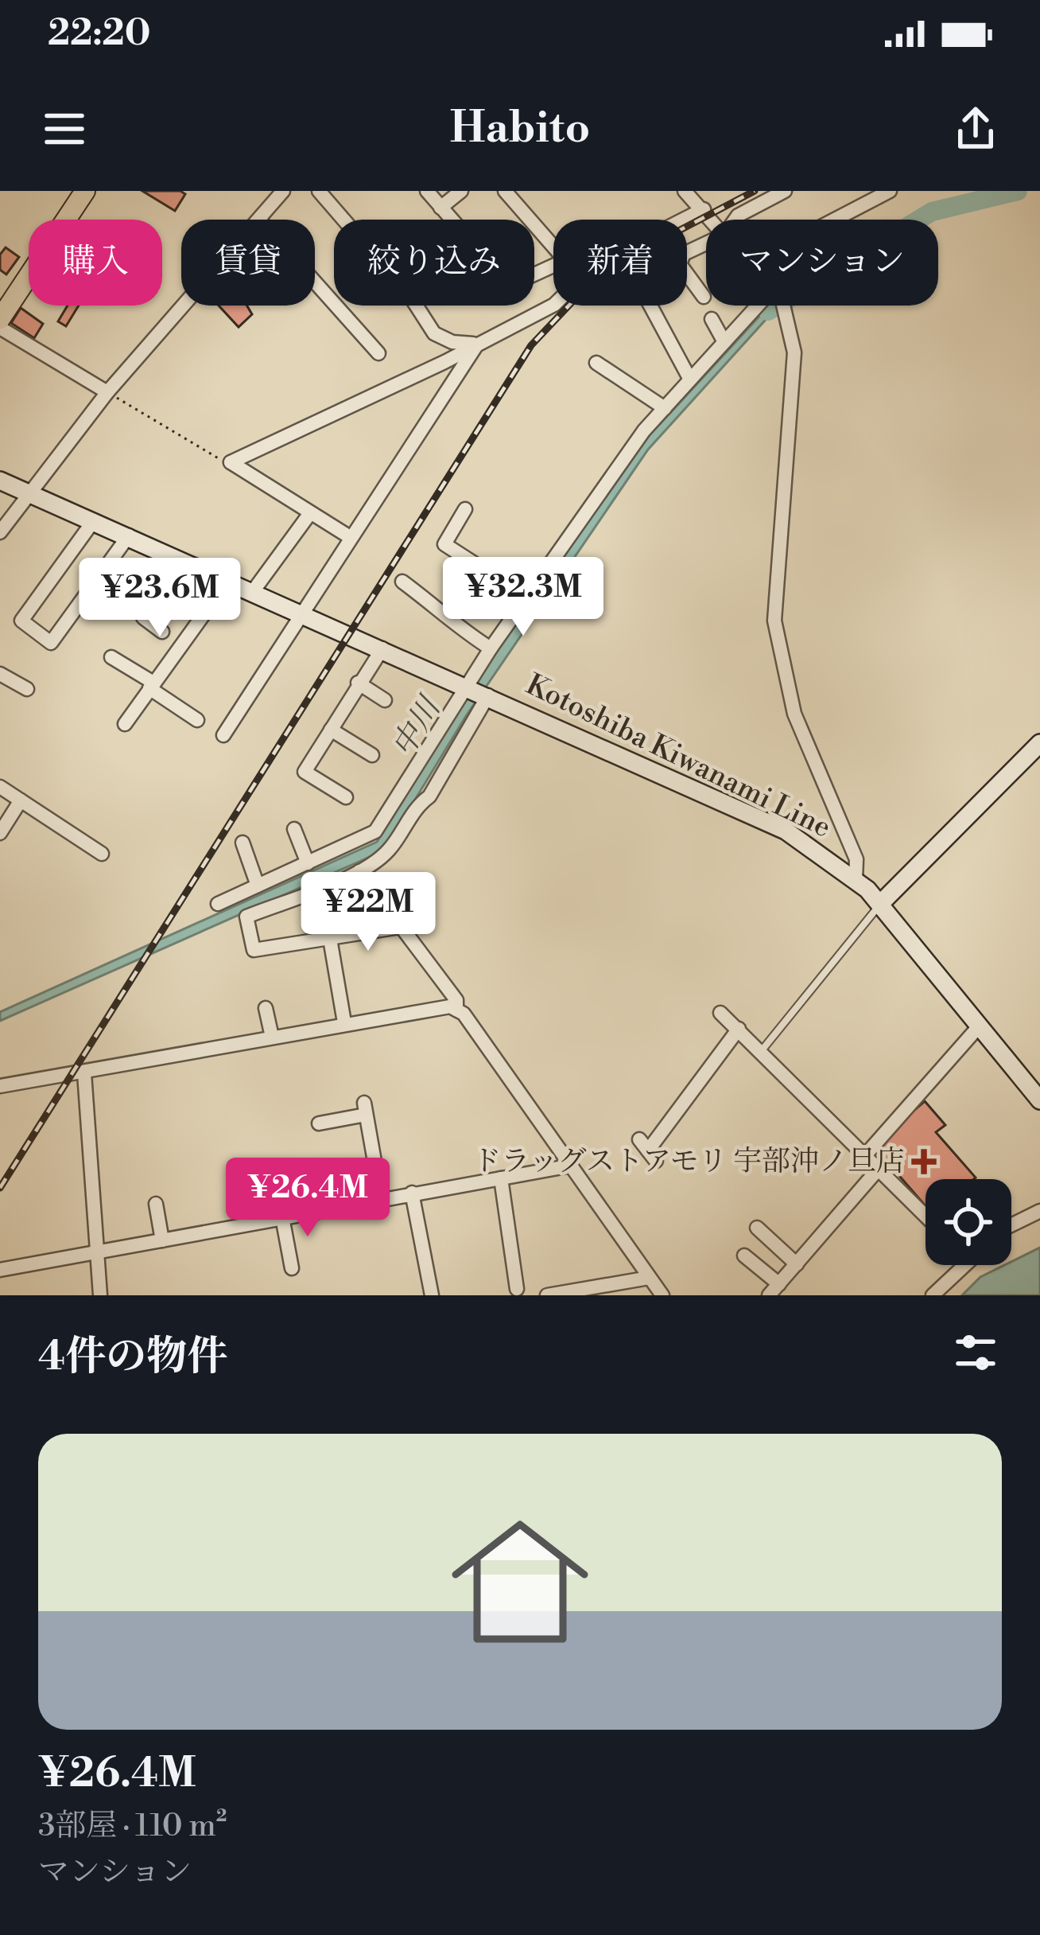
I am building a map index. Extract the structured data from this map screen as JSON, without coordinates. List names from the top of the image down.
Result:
{
  "streets": {
    "main road": ["Kotoshiba Kiwanami Line"]
  },
  "water": ["中川"],
  "places": {
    "health": ["ドラッグストアモリ 宇部沖ノ旦店"]
  },
  "page": {
    "status": "22:20",
    "header": "Habito",
    "chip": [
      "購入",
      "賃貸",
      "絞り込み",
      "新着",
      "マンション"
    ],
    "price": [
      "¥32.3M",
      "¥23.6M",
      "¥22M",
      "¥26.4M"
    ],
    "heading": "4件の物件",
    "list": [
      {
        "name": "¥26.4M",
        "note": "3部屋 · 110 m² · マンション"
      }
    ]
  }
}
